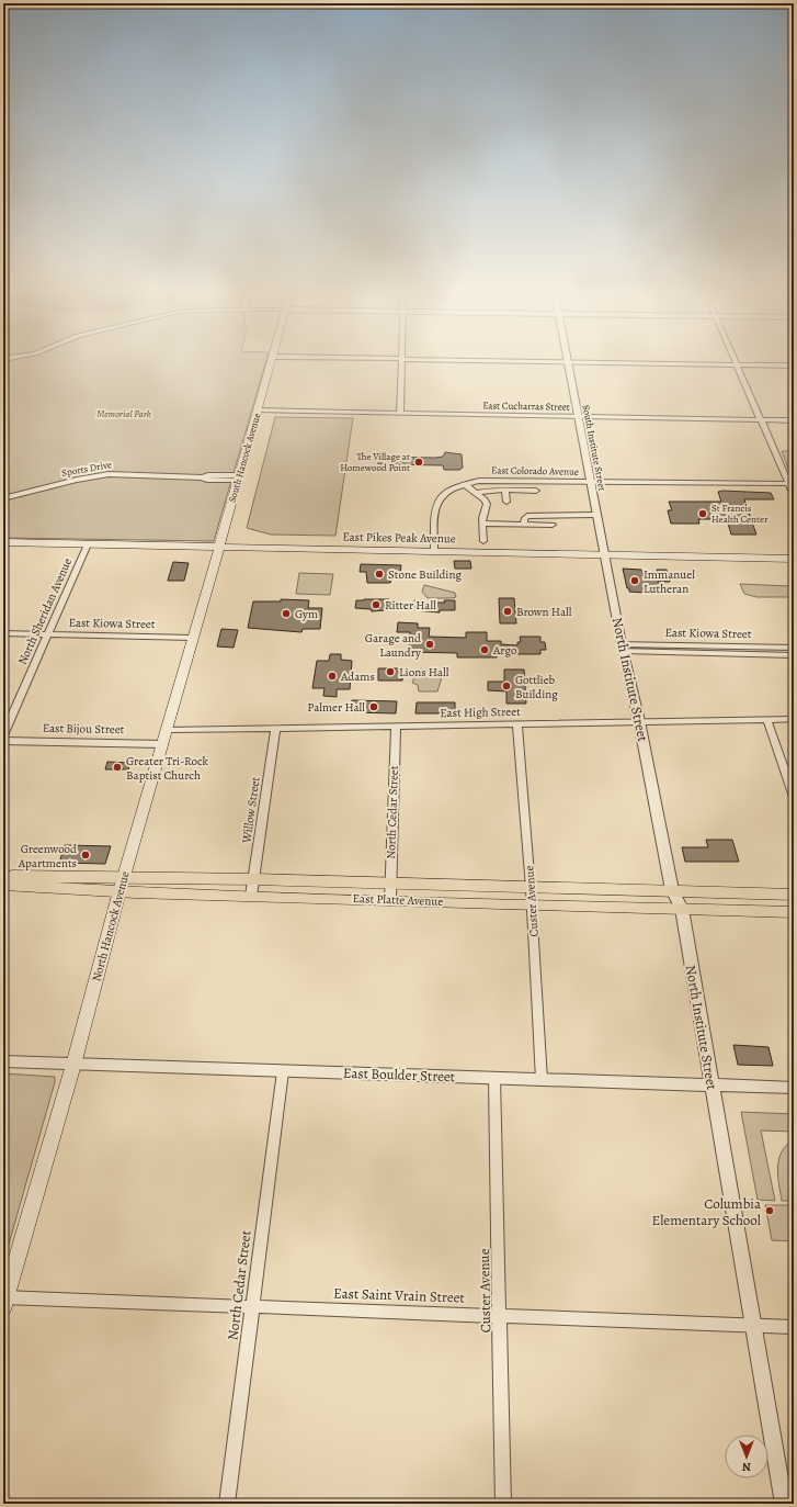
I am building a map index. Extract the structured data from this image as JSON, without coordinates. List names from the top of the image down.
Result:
{
  "streets": {
    "main road": [
      "South Hancock Avenue",
      "East Pikes Peak Avenue",
      "East Platte Avenue",
      "North Hancock Avenue"
    ],
    "street": [
      "East Cucharras Street",
      "South Institute Street",
      "Sports Drive",
      "East Colorado Avenue",
      "North Sheridan Avenue",
      "East Kiowa Street",
      "North Institute Street",
      "East High Street",
      "East Bijou Street",
      "Willow Street",
      "North Cedar Street",
      "Custer Avenue",
      "East Boulder Street",
      "East Saint Vrain Street"
    ]
  },
  "crossings": [
    ["East Cucharras Street", "South Institute Street"],
    ["East Cucharras Street", "South Hancock Avenue"],
    ["South Institute Street", "East Colorado Avenue"],
    ["South Institute Street", "East Pikes Peak Avenue"],
    ["South Institute Street", "North Institute Street"],
    ["South Hancock Avenue", "Sports Drive"],
    ["South Hancock Avenue", "East Pikes Peak Avenue"],
    ["South Hancock Avenue", "North Hancock Avenue"],
    ["East Colorado Avenue", "East Pikes Peak Avenue"],
    ["East Pikes Peak Avenue", "North Sheridan Avenue"],
    ["East Pikes Peak Avenue", "North Institute Street"],
    ["East Pikes Peak Avenue", "North Hancock Avenue"],
    ["North Sheridan Avenue", "East Kiowa Street"],
    ["East Kiowa Street", "North Institute Street"],
    ["East Kiowa Street", "North Hancock Avenue"],
    ["North Institute Street", "East High Street"],
    ["North Institute Street", "East Platte Avenue"],
    ["North Institute Street", "East Boulder Street"],
    ["North Institute Street", "East Saint Vrain Street"],
    ["East High Street", "Willow Street"],
    ["East High Street", "North Cedar Street"],
    ["East High Street", "Custer Avenue"],
    ["East High Street", "North Hancock Avenue"],
    ["East Bijou Street", "North Hancock Avenue"],
    ["Willow Street", "East Platte Avenue"],
    ["North Cedar Street", "East Platte Avenue"],
    ["North Cedar Street", "East Boulder Street"],
    ["North Cedar Street", "East Saint Vrain Street"],
    ["East Platte Avenue", "Custer Avenue"],
    ["East Platte Avenue", "North Hancock Avenue"],
    ["Custer Avenue", "East Boulder Street"],
    ["Custer Avenue", "East Saint Vrain Street"],
    ["North Hancock Avenue", "East Boulder Street"],
    ["North Hancock Avenue", "East Saint Vrain Street"]
  ],
  "parks": ["Memorial Park"],
  "places": [
    "The Village at Homewood Point",
    "St Francis Health Center",
    "Stone Building",
    "Immanuel Lutheran",
    "Ritter Hall",
    "Brown Hall",
    "Gym",
    "Garage and Laundry",
    "Argo",
    "Lions Hall",
    "Adams",
    "Gottlieb Building",
    "Palmer Hall",
    "Greater Tri-Rock Baptist Church",
    "Greenwood Apartments",
    "Columbia Elementary School"
  ],
  "north": "bottom"
}
